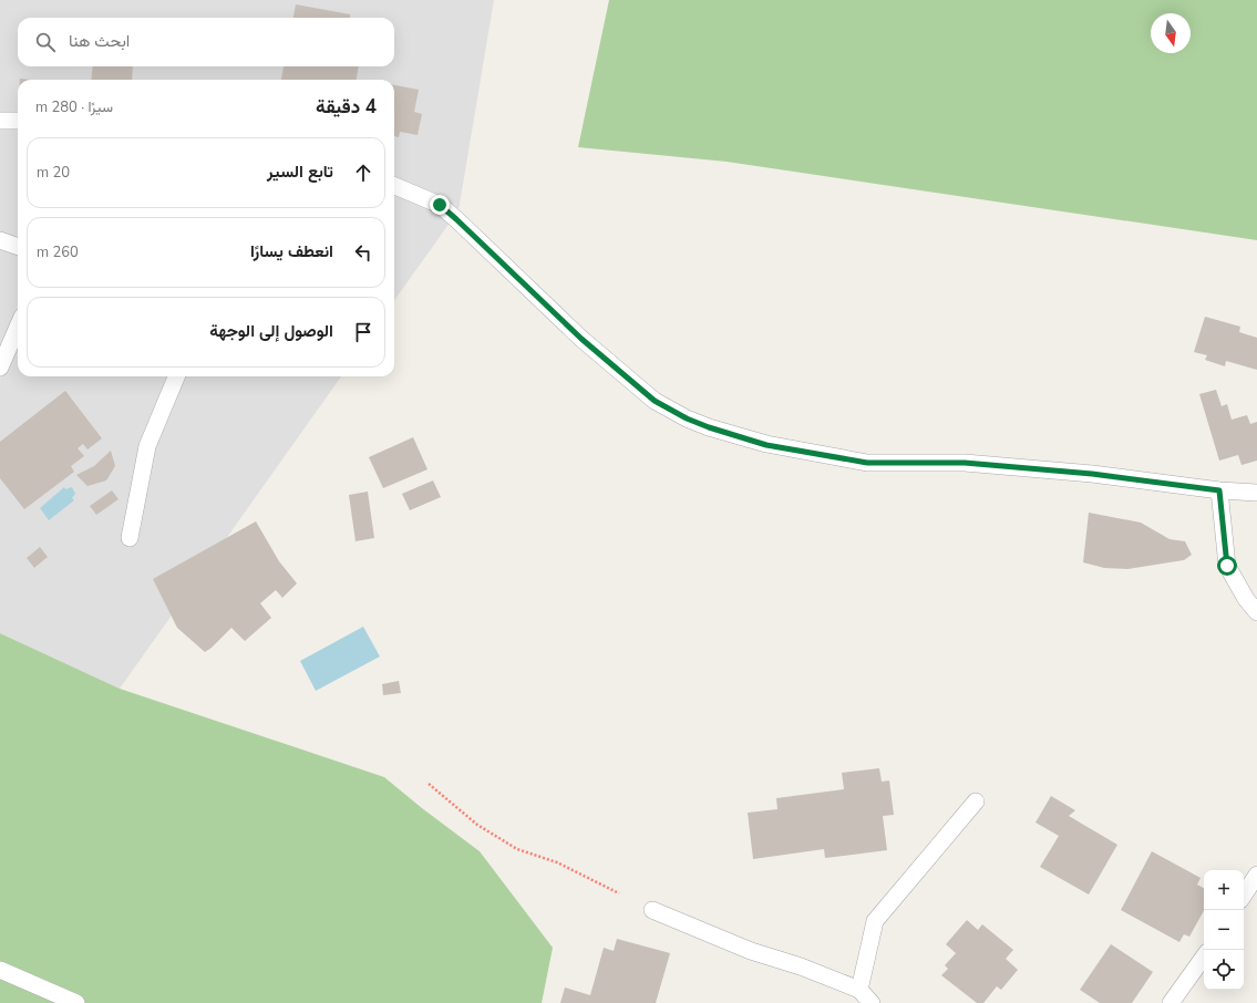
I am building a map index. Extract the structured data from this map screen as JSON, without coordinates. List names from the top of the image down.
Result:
{
  "north": "bottom",
  "page": {
    "search": "ابحث هنا",
    "heading": ["4 دقيقة", "سيرًا · 280 m"],
    "list": [
      ["تابع السير", "20 m"],
      ["انعطف يسارًا", "260 m"],
      "الوصول إلى الوجهة"
    ],
    "map_buttons": ["+", "−"]
  }
}
